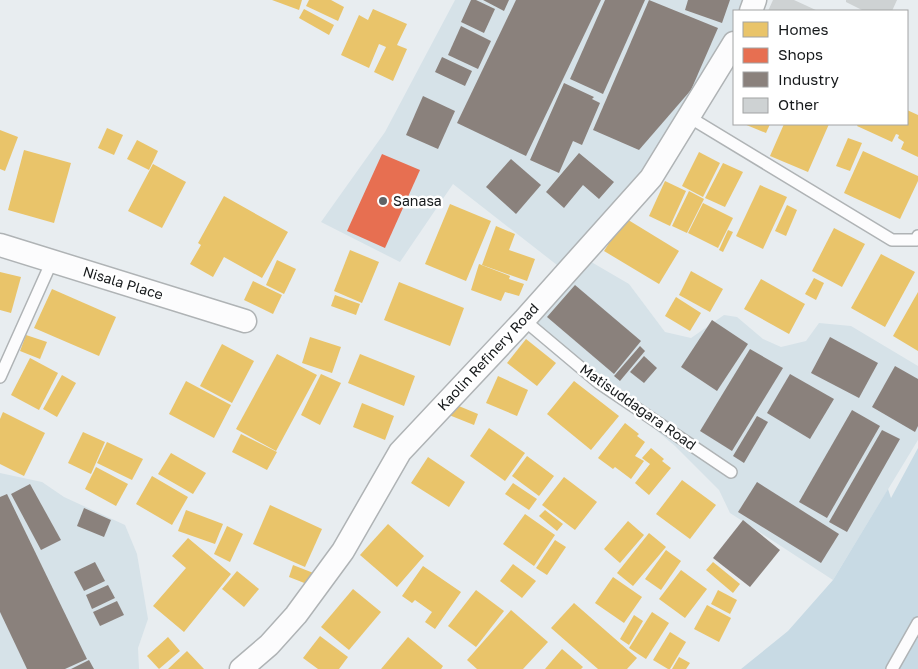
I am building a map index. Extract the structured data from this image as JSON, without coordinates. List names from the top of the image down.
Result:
{
  "streets": {
    "street": ["Nisala Place", "Kaolin Refinery Road"],
    "lane": ["Matisuddagara Road"]
  },
  "crossings": [
    ["Kaolin Refinery Road", "Matisuddagara Road"]
  ],
  "places": ["Sanasa"],
  "legend": [
    "Homes",
    "Shops",
    "Industry",
    "Other"
  ]
}
